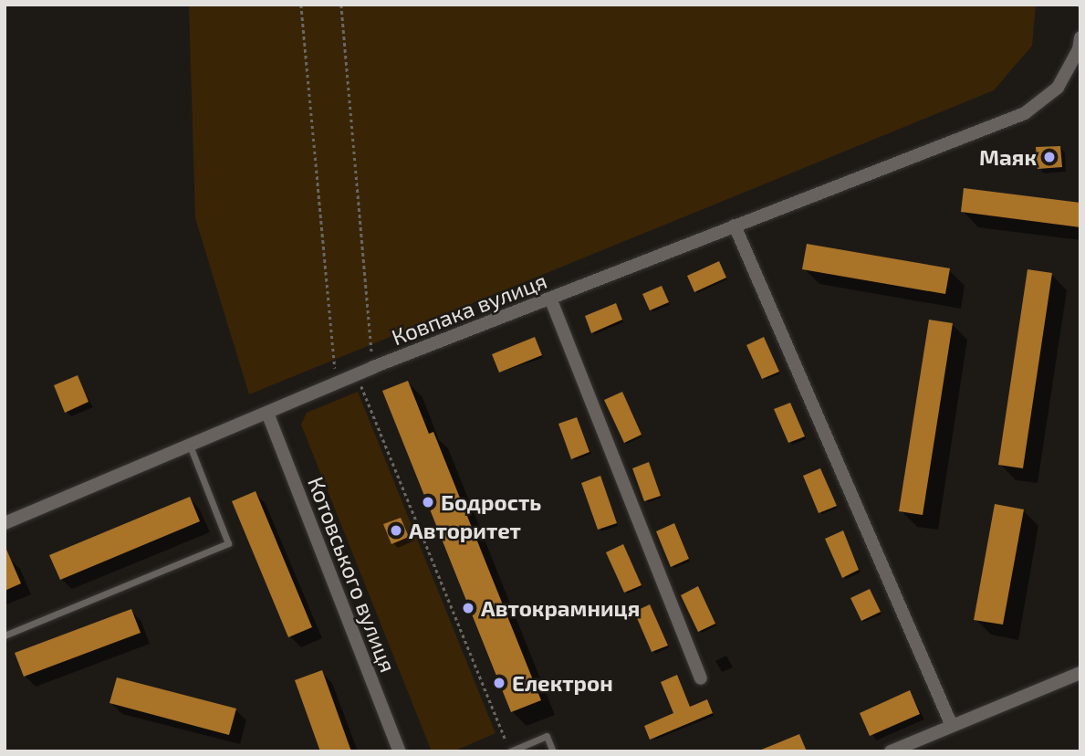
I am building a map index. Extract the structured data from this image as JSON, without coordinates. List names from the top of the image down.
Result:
{
  "streets": {
    "street": ["Ковпака вулиця", "Котовського вулиця"]
  },
  "crossings": [
    ["Ковпака вулиця", "Котовського вулиця"]
  ],
  "places": [
    "Маяк",
    "Бодрость",
    "Авторитет",
    "Автокрамниця",
    "Електрон"
  ]
}
